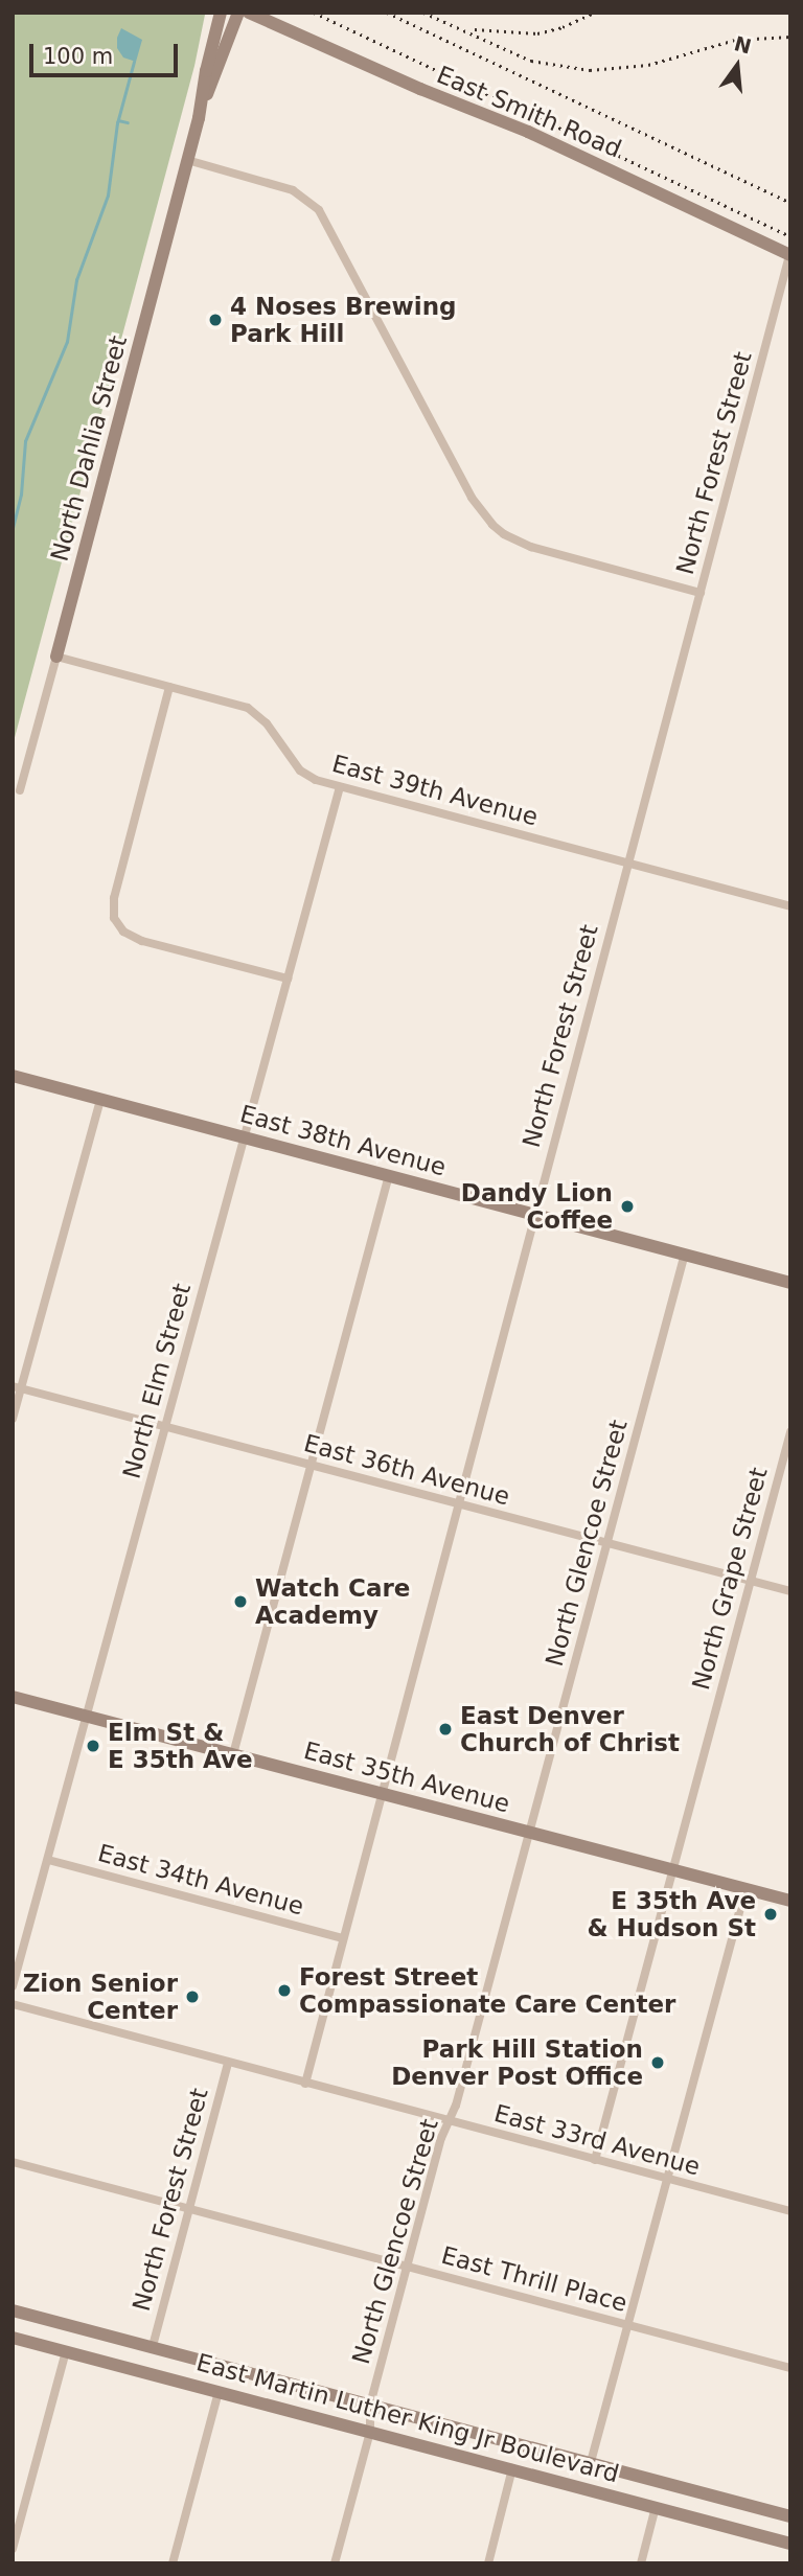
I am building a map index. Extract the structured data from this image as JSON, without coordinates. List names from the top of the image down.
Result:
{
  "streets": {
    "street": [
      "East Smith Road",
      "North Dahlia Street",
      "North Forest Street",
      "East 39th Avenue",
      "East 38th Avenue",
      "North Elm Street",
      "East 36th Avenue",
      "North Glencoe Street",
      "North Grape Street",
      "East 35th Avenue",
      "East 34th Avenue",
      "East 33rd Avenue",
      "East Thrill Place",
      "East Martin Luther King Jr Boulevard"
    ]
  },
  "crossings": [
    ["East Smith Road", "North Forest Street"],
    ["North Dahlia Street", "East 39th Avenue"],
    ["North Forest Street", "East 39th Avenue"],
    ["North Forest Street", "East 38th Avenue"],
    ["North Forest Street", "East 36th Avenue"],
    ["North Forest Street", "East 35th Avenue"],
    ["North Forest Street", "East 34th Avenue"],
    ["North Forest Street", "East 33rd Avenue"],
    ["North Forest Street", "East Thrill Place"],
    ["North Forest Street", "East Martin Luther King Jr Boulevard"],
    ["East 39th Avenue", "North Elm Street"],
    ["East 38th Avenue", "North Elm Street"],
    ["East 38th Avenue", "North Glencoe Street"],
    ["North Elm Street", "East 36th Avenue"],
    ["North Elm Street", "East 35th Avenue"],
    ["North Elm Street", "East 34th Avenue"],
    ["East 36th Avenue", "North Glencoe Street"],
    ["East 36th Avenue", "North Grape Street"],
    ["North Glencoe Street", "East 35th Avenue"],
    ["North Glencoe Street", "East 33rd Avenue"],
    ["North Glencoe Street", "East Thrill Place"],
    ["North Glencoe Street", "East Martin Luther King Jr Boulevard"],
    ["North Grape Street", "East 35th Avenue"],
    ["North Grape Street", "East 33rd Avenue"]
  ],
  "places": [
    "4 Noses Brewing Park Hill",
    "Dandy Lion Coffee",
    "Watch Care Academy",
    "East Denver Church of Christ",
    "Elm St & E 35th Ave",
    "E 35th Ave & Hudson St",
    "Forest Street Compassionate Care Center",
    "Zion Senior Center",
    "Park Hill Station Denver Post Office"
  ],
  "scale_bar": "100 m",
  "north": "top"
}
